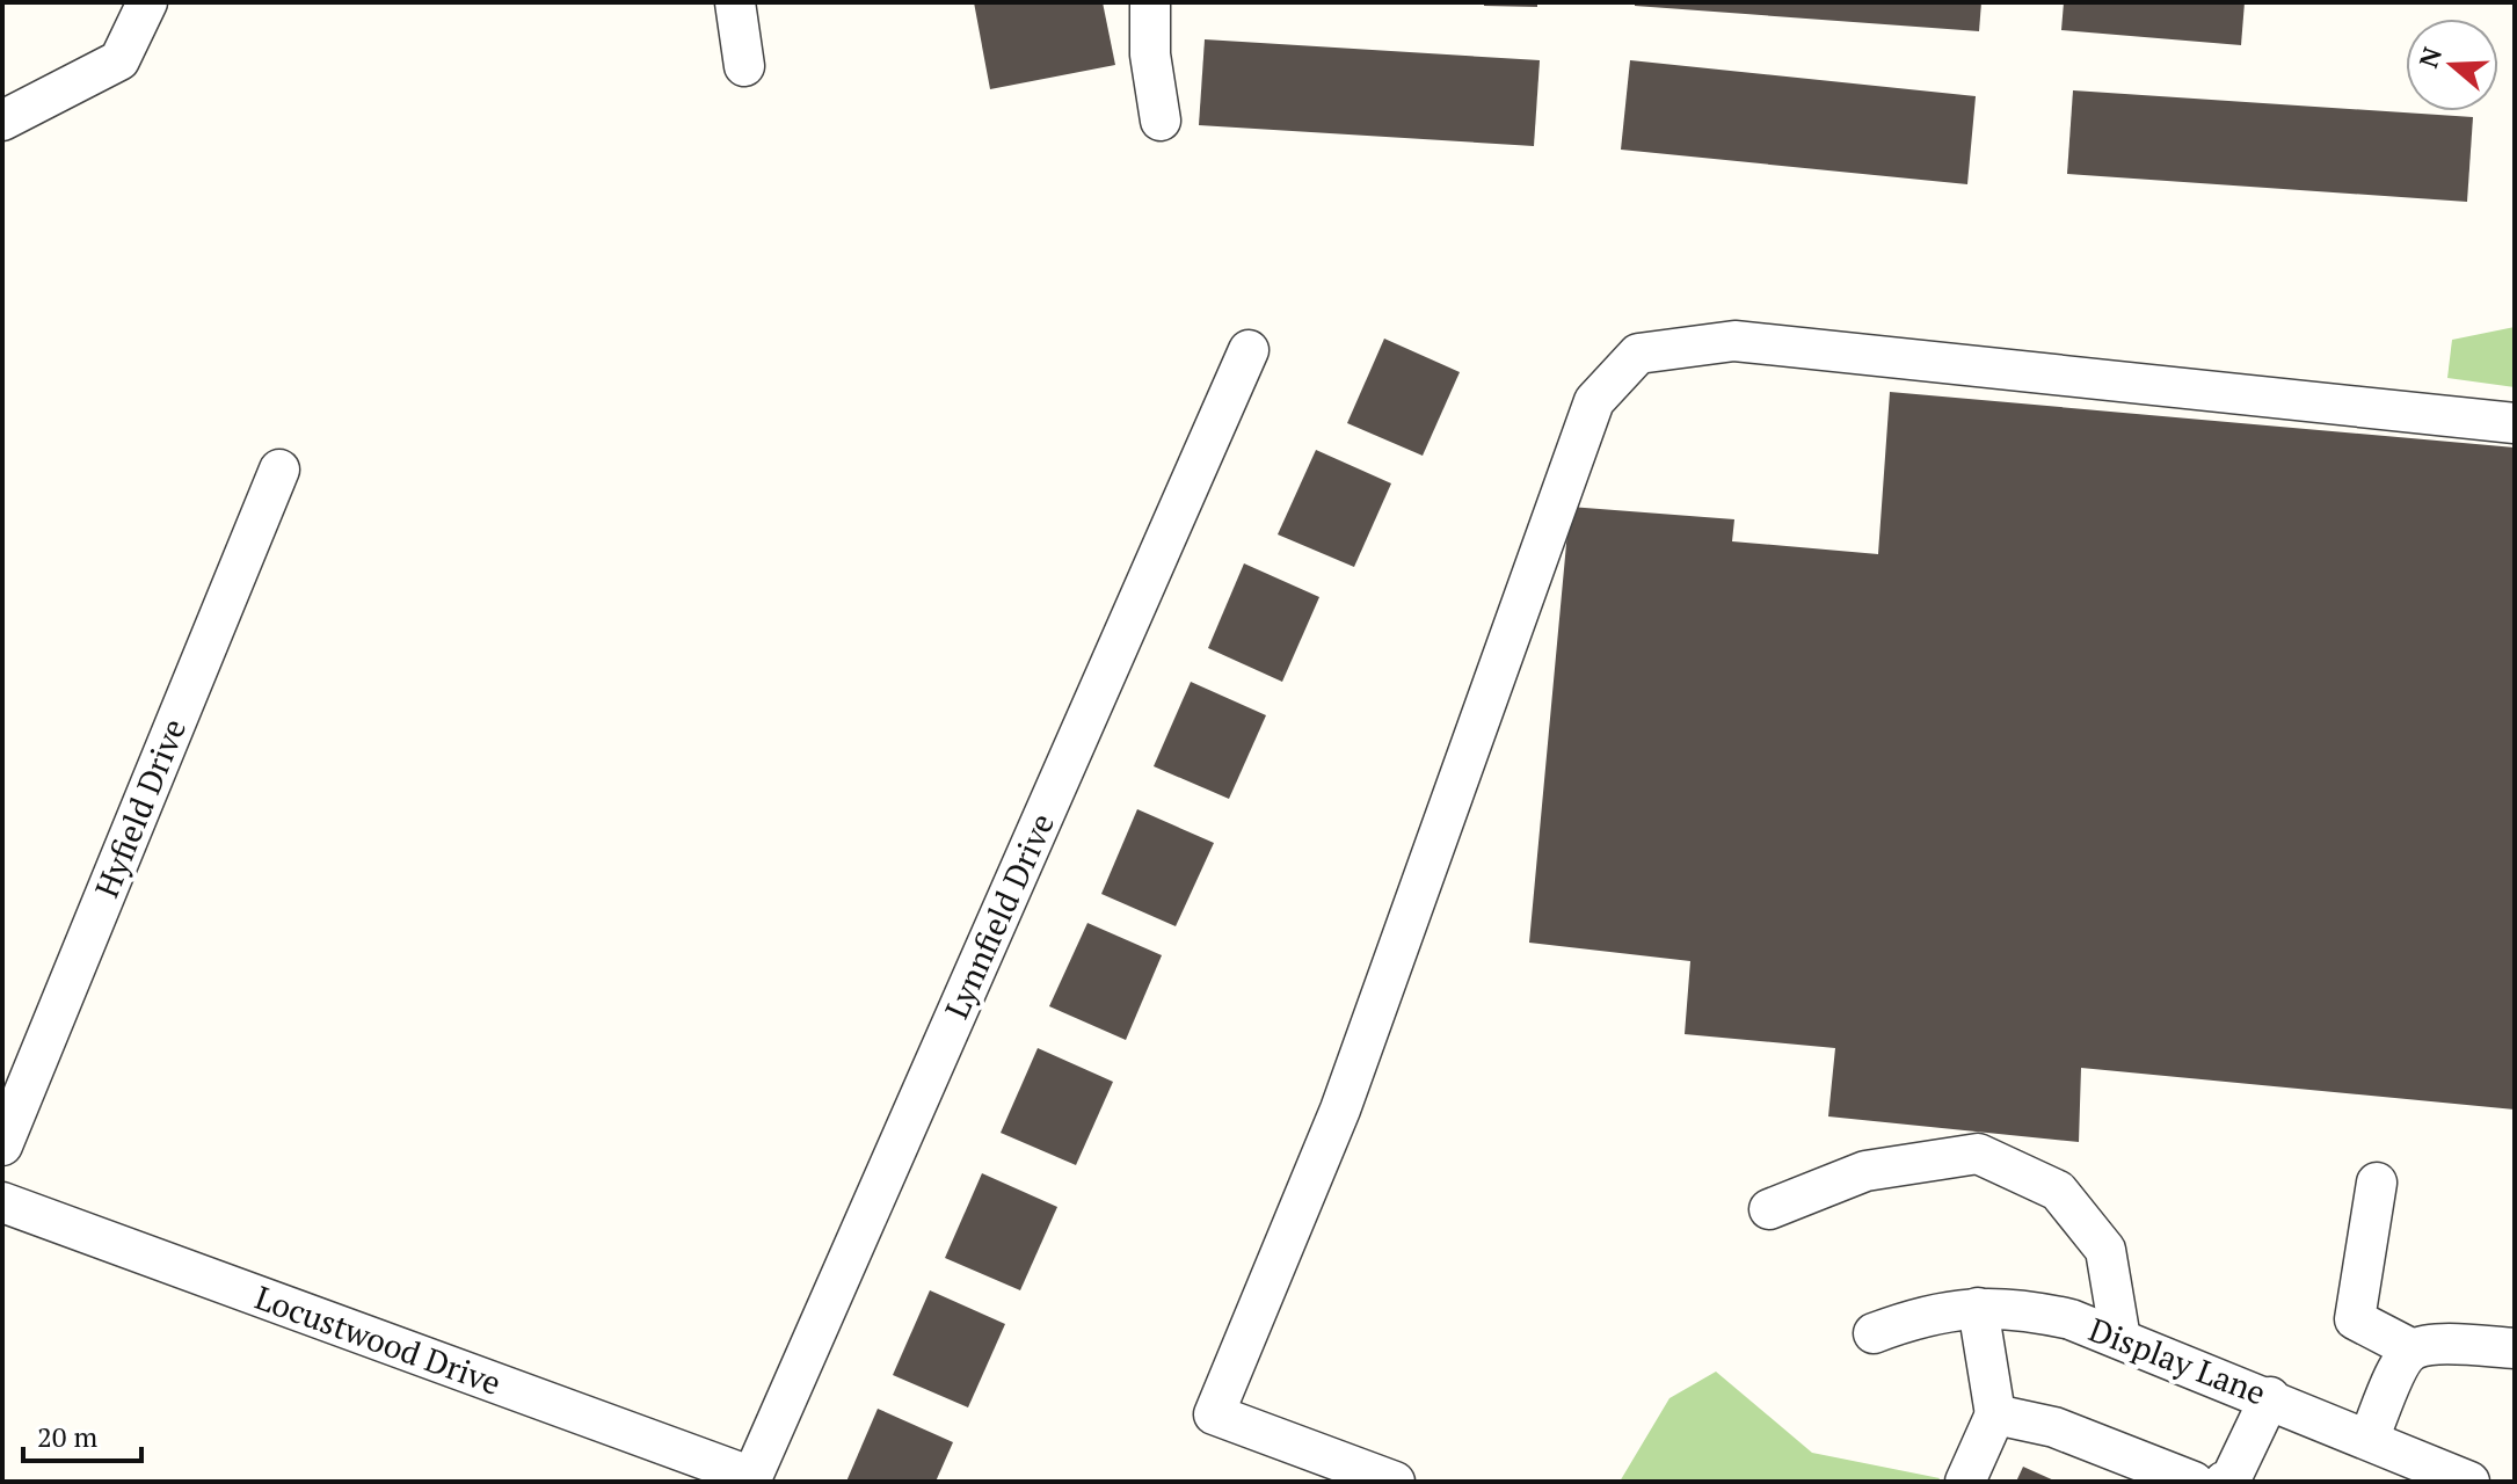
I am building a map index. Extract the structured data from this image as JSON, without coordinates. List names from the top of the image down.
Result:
{
  "streets": {
    "street": [
      "Hyfield Drive",
      "Lynnfield Drive",
      "Locustwood Drive",
      "Display Lane"
    ]
  },
  "crossings": [
    ["Lynnfield Drive", "Locustwood Drive"]
  ],
  "scale_bar": "20 m",
  "north": "left"
}
